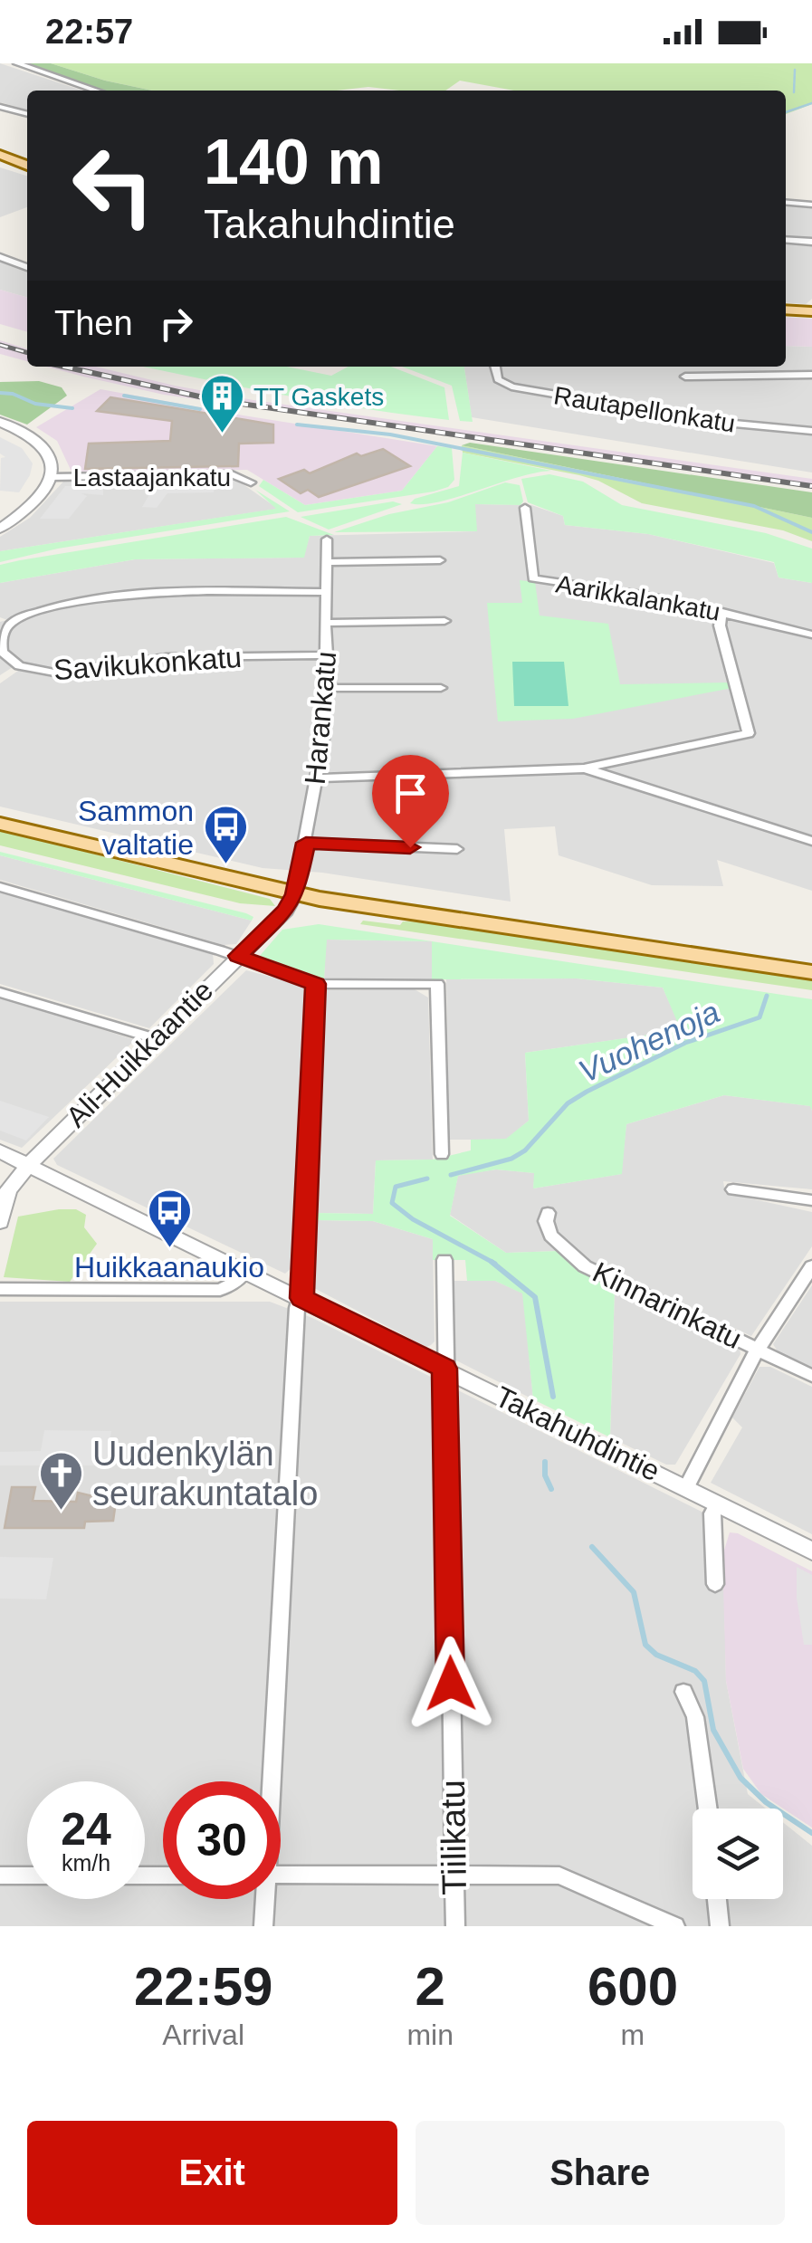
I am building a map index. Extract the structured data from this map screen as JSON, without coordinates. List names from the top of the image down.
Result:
{
  "streets": {
    "street": [
      "Rautapellonkatu",
      "Lastaajankatu",
      "Aarikkalankatu",
      "Savikukonkatu",
      "Harankatu",
      "Ali-Huikkaantie",
      "Kinnarinkatu",
      "Takahuhdintie",
      "Tiilikatu"
    ]
  },
  "crossings": [
    ["Savikukonkatu", "Harankatu"],
    ["Harankatu", "Ali-Huikkaantie"],
    ["Ali-Huikkaantie", "Takahuhdintie"],
    ["Takahuhdintie", "Tiilikatu"]
  ],
  "water": ["Vuohenoja"],
  "places": {
    "building": ["TT Gaskets"],
    "bus stop": ["Sammon valtatie", "Huikkaanaukio"],
    "church": ["Uudenkylän seurakuntatalo"]
  },
  "page": {
    "status": "22:57",
    "turn": ["140 m", "Takahuhdintie"],
    "then": "Then",
    "speed": "24 km/h",
    "limit": "30",
    "eta": [
      "22:59",
      "Arrival",
      "2",
      "min",
      "600",
      "m"
    ],
    "buttons": ["Exit", "Share"]
  }
}
